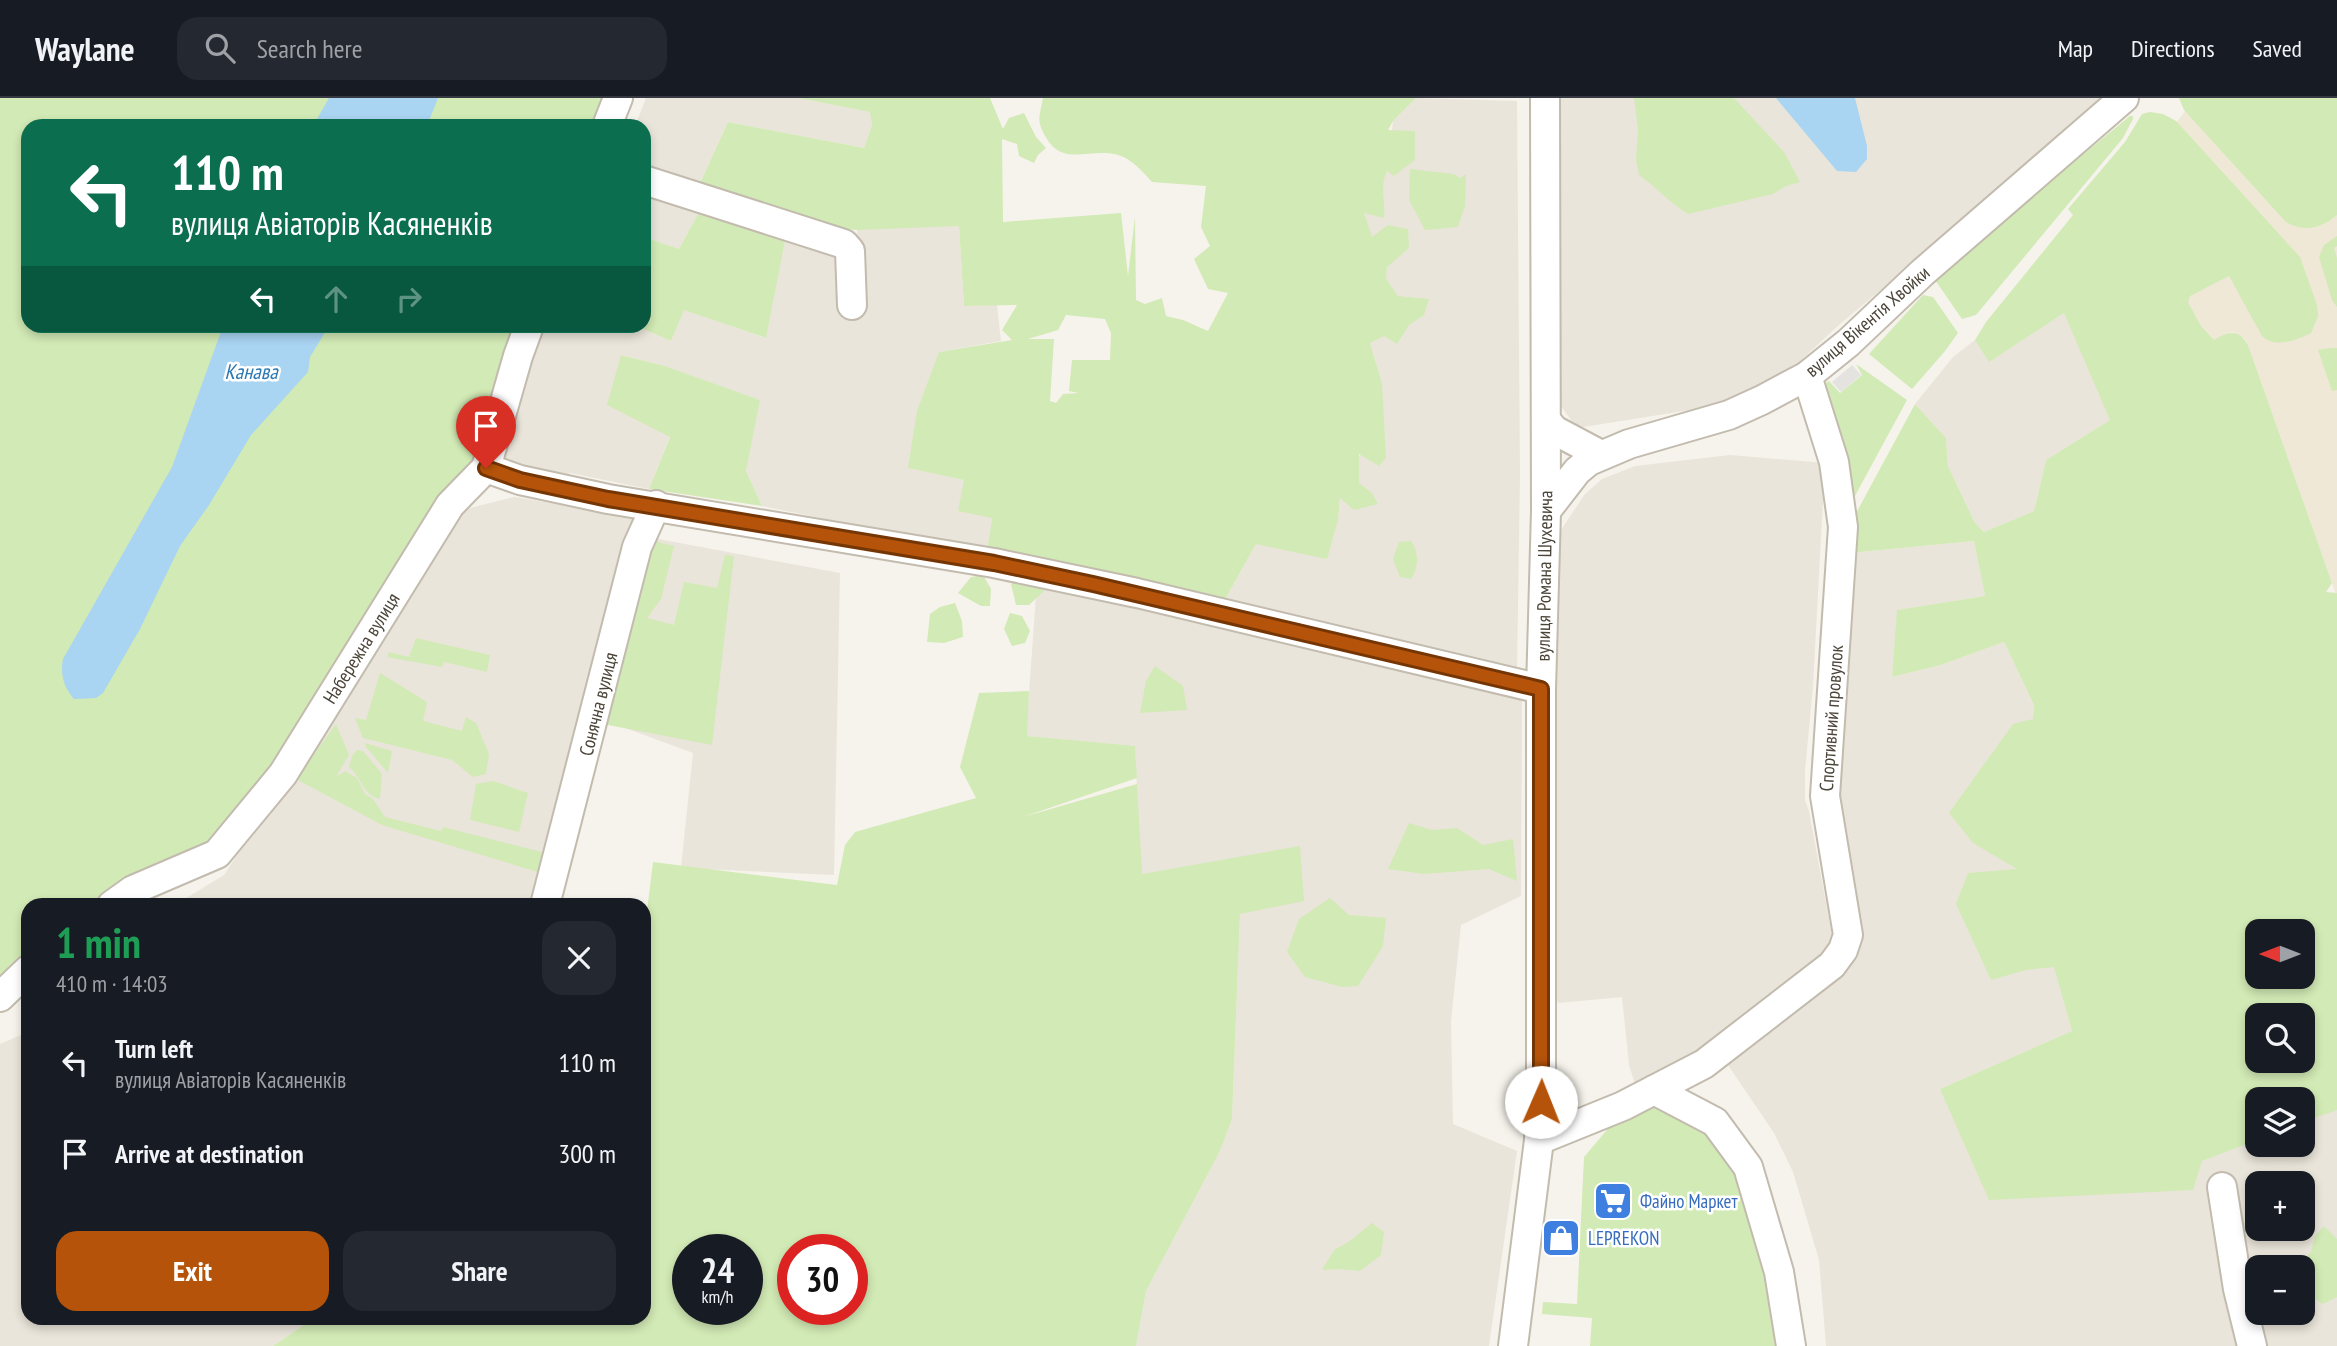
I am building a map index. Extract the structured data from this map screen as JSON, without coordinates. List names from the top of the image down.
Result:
{
  "streets": {
    "street": [
      "вулиця Вікентія Хвойки",
      "вулиця Романа Шухевича",
      "Набережна вулиця",
      "Сонячна вулиця",
      "Спортивний провулок"
    ]
  },
  "crossings": [
    ["вулиця Вікентія Хвойки", "вулиця Романа Шухевича"],
    ["вулиця Вікентія Хвойки", "Спортивний провулок"],
    ["вулиця Романа Шухевича", "Спортивний провулок"]
  ],
  "water": ["Канава"],
  "places": {
    "supermarket": ["Файно Маркет"],
    "shop": ["LEPREKON"]
  },
  "north": "left",
  "page": {
    "header": "Waylane",
    "search": "Search here",
    "nav": ["Map", "Directions", "Saved"],
    "turn": ["110 m", "вулиця Авіаторів Касяненків"],
    "heading": ["1 min", "410 m · 14:03"],
    "map_buttons": ["+", "−"],
    "list": [
      {
        "name": "Turn left",
        "note": "вулиця Авіаторів Касяненків",
        "value": "110 m"
      },
      {
        "name": "Arrive at destination",
        "value": "300 m"
      }
    ],
    "buttons": ["Exit", "Share"],
    "speed": "24 km/h",
    "limit": "30"
  }
}
